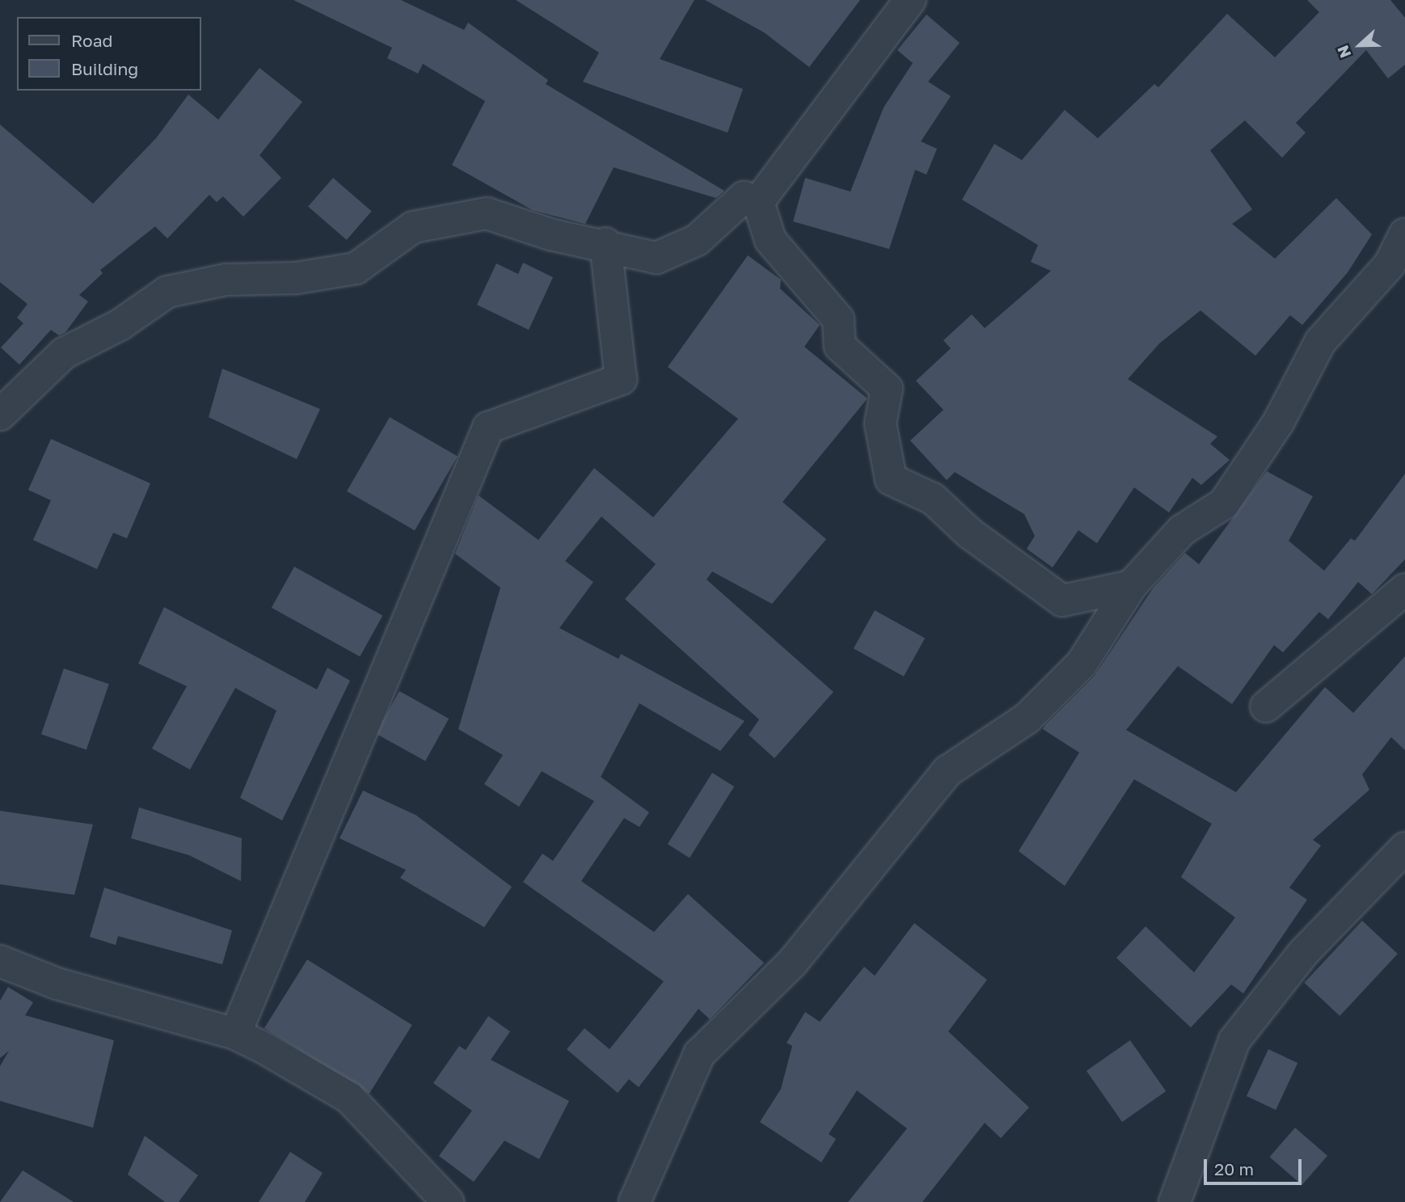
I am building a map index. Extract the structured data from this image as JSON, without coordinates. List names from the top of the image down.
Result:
{
  "legend": ["Road", "Building"],
  "scale_bar": "20 m",
  "north": "left"
}
